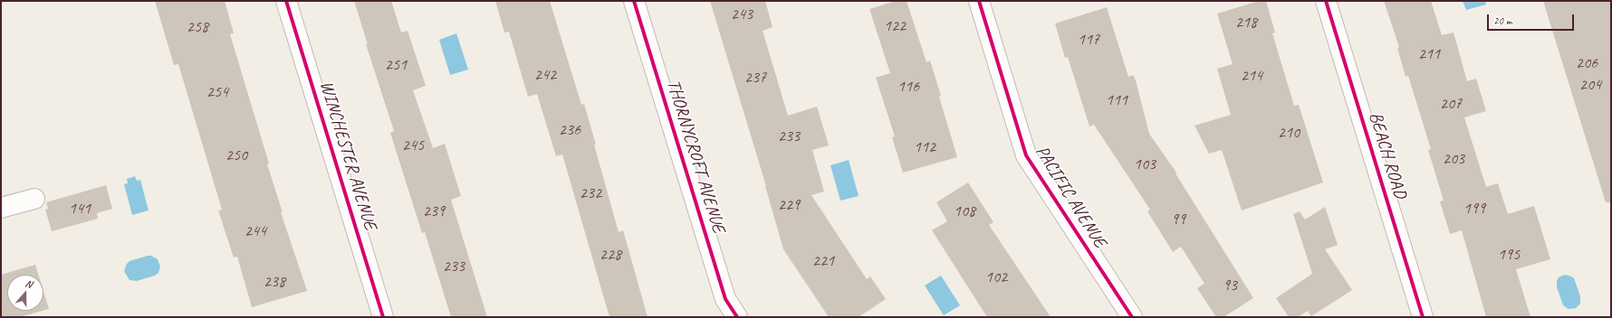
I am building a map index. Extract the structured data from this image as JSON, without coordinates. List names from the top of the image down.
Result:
{
  "streets": {
    "street": [
      "WINCHESTER AVENUE",
      "BEACH ROAD",
      "THORNYCROFT AVENUE",
      "PACIFIC AVENUE"
    ]
  },
  "house_numbers": [
    "243",
    "218",
    "122",
    "258",
    "117",
    "211",
    "206",
    "251",
    "242",
    "214",
    "237",
    "204",
    "116",
    "254",
    "111",
    "207",
    "236",
    "210",
    "233",
    "245",
    "112",
    "250",
    "203",
    "103",
    "232",
    "229",
    "141",
    "199",
    "239",
    "108",
    "99",
    "244",
    "228",
    "195",
    "221",
    "233",
    "102",
    "238",
    "93"
  ],
  "scale_bar": "20 m",
  "north": "top"
}
